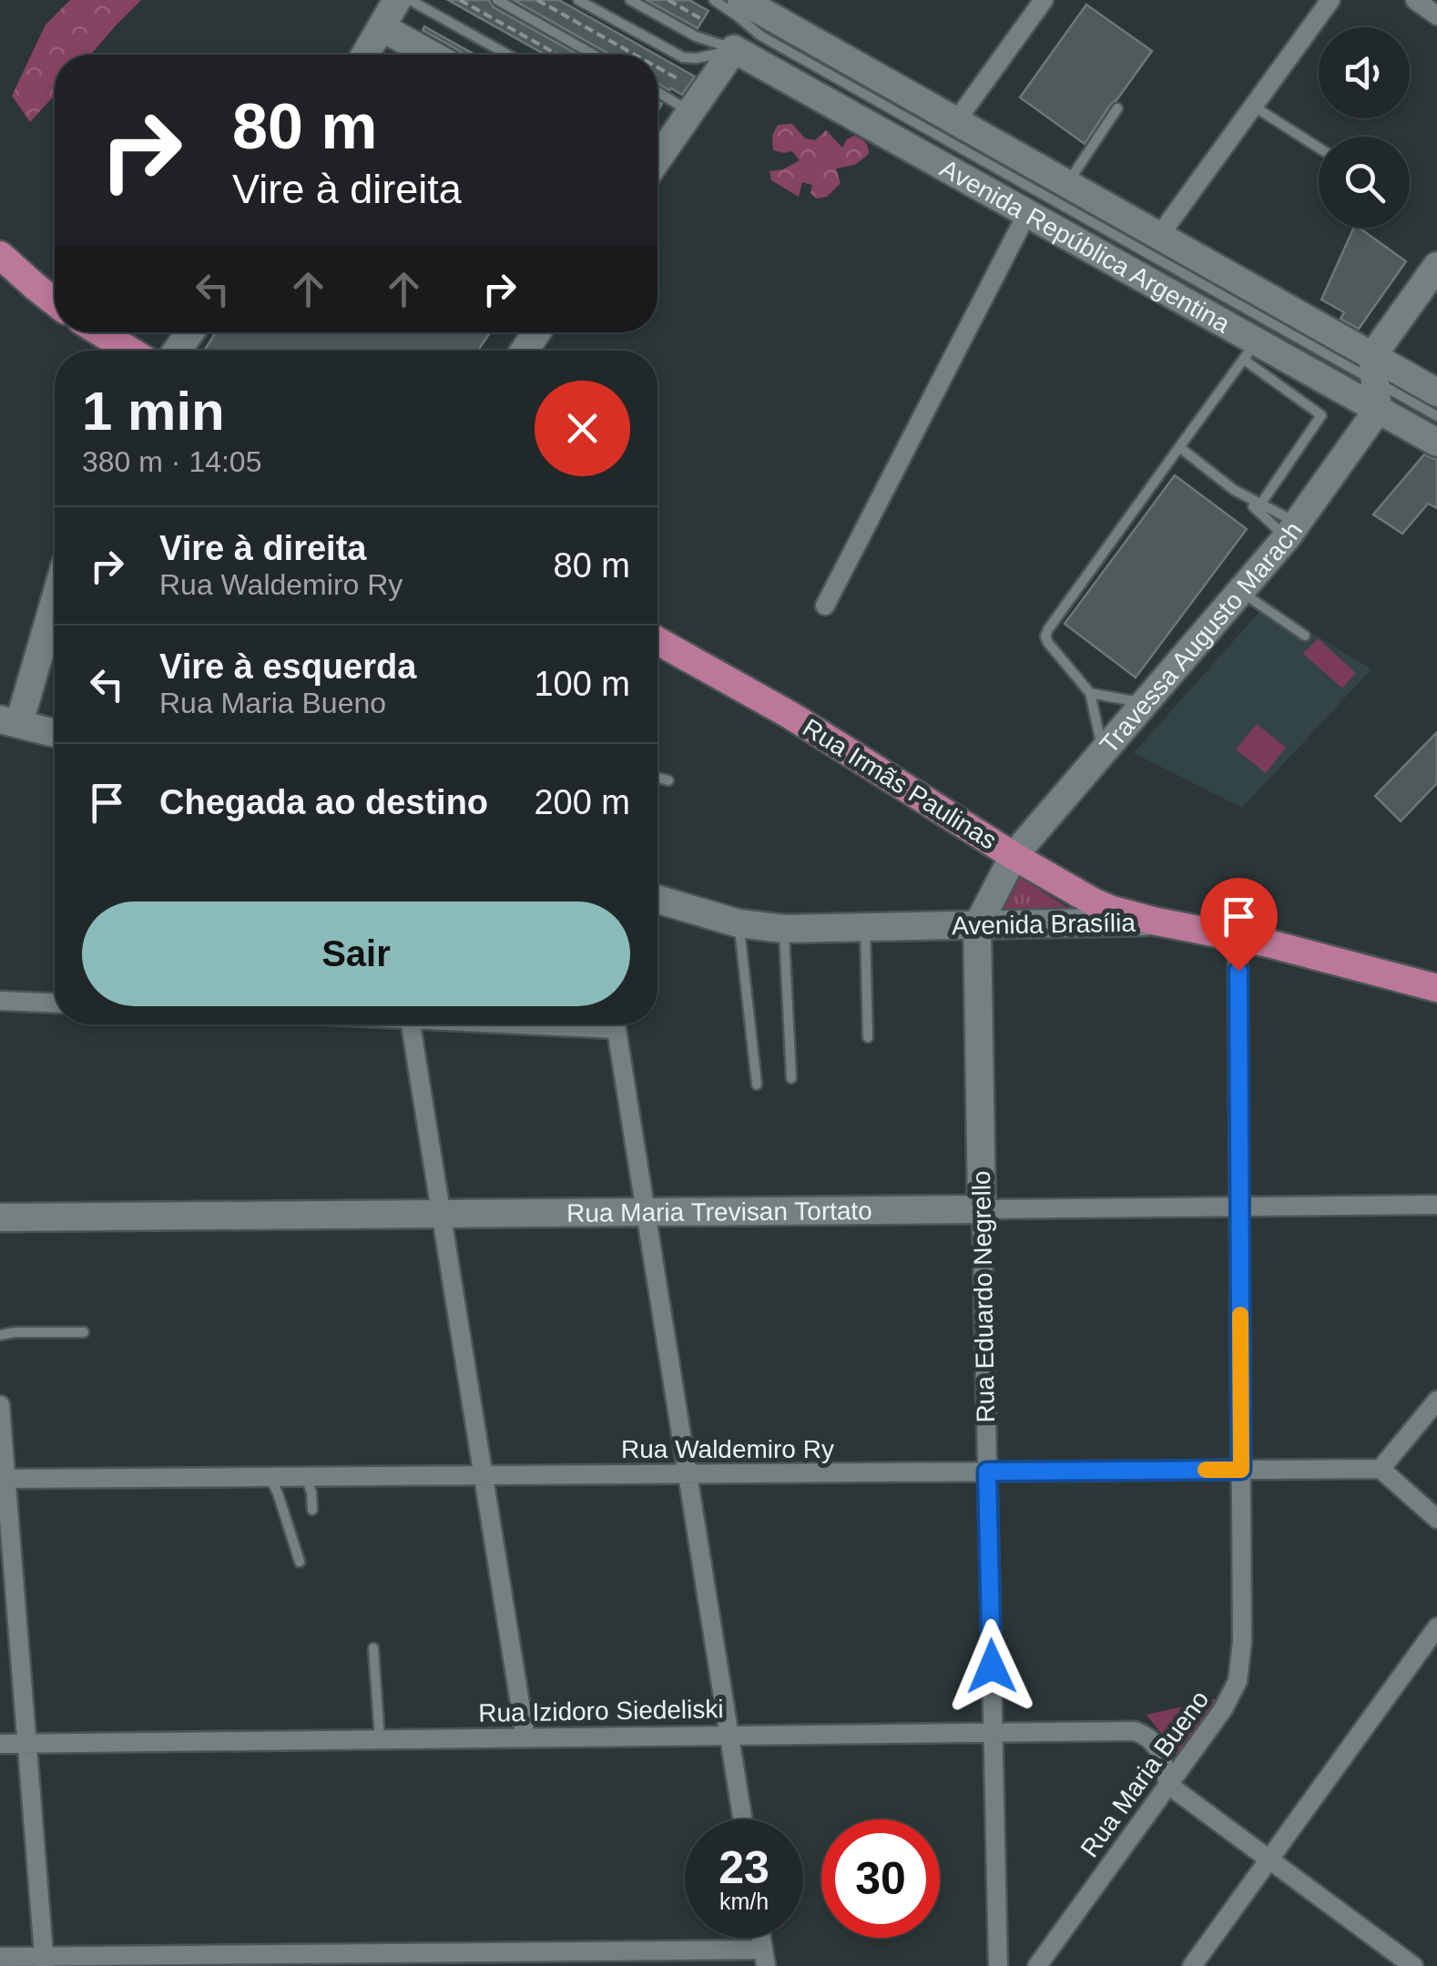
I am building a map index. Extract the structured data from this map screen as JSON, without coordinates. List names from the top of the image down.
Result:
{
  "streets": {
    "main road": [
      "Avenida República Argentina",
      "Travessa Augusto Marach",
      "Rua Irmãs Paulinas",
      "Avenida Brasília",
      "Rua Maria Trevisan Tortato",
      "Rua Eduardo Negrello"
    ],
    "street": ["Rua Waldemiro Ry", "Rua Izidoro Siedeliski", "Rua Maria Bueno"]
  },
  "crossings": [
    ["Avenida República Argentina", "Travessa Augusto Marach"],
    ["Travessa Augusto Marach", "Rua Irmãs Paulinas"],
    ["Travessa Augusto Marach", "Rua Eduardo Negrello"],
    ["Rua Irmãs Paulinas", "Avenida Brasília"],
    ["Rua Irmãs Paulinas", "Rua Eduardo Negrello"],
    ["Avenida Brasília", "Rua Eduardo Negrello"],
    ["Avenida Brasília", "Rua Maria Bueno"],
    ["Rua Maria Trevisan Tortato", "Rua Eduardo Negrello"],
    ["Rua Maria Trevisan Tortato", "Rua Maria Bueno"],
    ["Rua Eduardo Negrello", "Rua Waldemiro Ry"],
    ["Rua Eduardo Negrello", "Rua Izidoro Siedeliski"],
    ["Rua Waldemiro Ry", "Rua Maria Bueno"],
    ["Rua Izidoro Siedeliski", "Rua Maria Bueno"]
  ],
  "page": {
    "turn": ["80 m", "Vire à direita"],
    "heading": ["1 min", "380 m · 14:05"],
    "list": [
      {
        "name": "Vire à direita",
        "note": "Rua Waldemiro Ry",
        "value": "80 m"
      },
      {
        "name": "Vire à esquerda",
        "note": "Rua Maria Bueno",
        "value": "100 m"
      },
      {
        "name": "Chegada ao destino",
        "value": "200 m"
      }
    ],
    "buttons": "Sair",
    "speed": "23 km/h",
    "limit": "30"
  }
}
